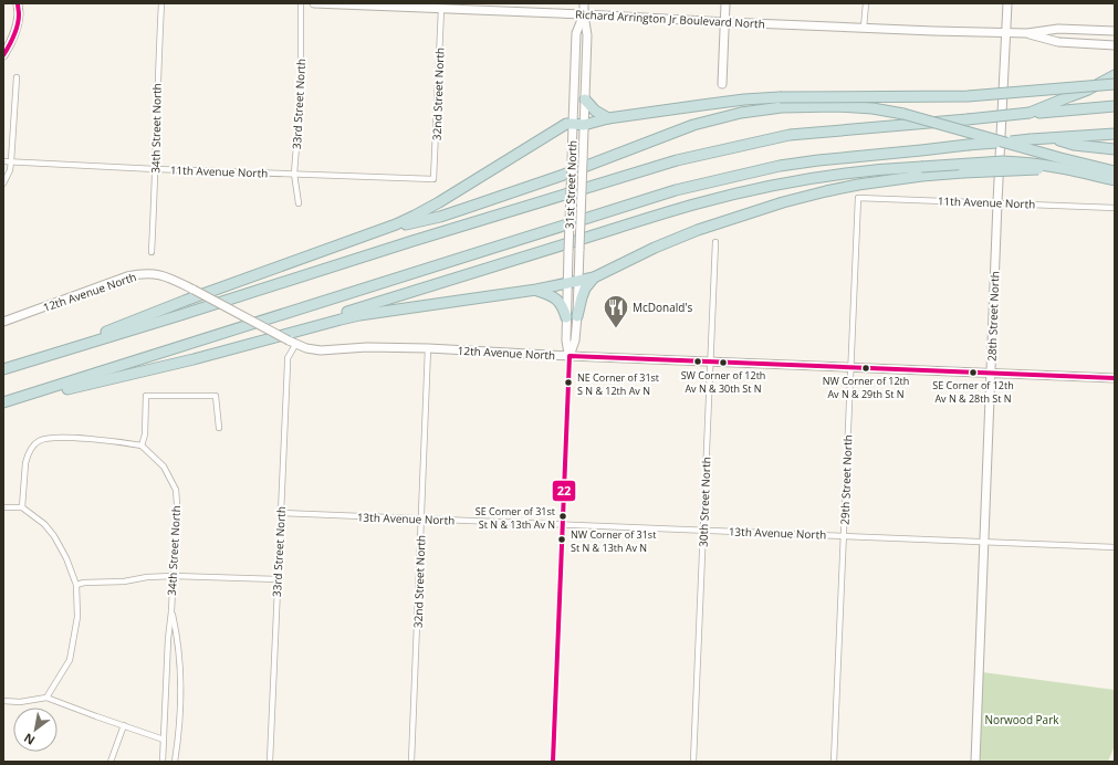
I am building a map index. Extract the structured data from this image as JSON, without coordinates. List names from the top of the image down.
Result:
{
  "streets": {
    "street": [
      "Richard Arrington Jr Boulevard North",
      "32nd Street North",
      "33rd Street North",
      "34th Street North",
      "11th Avenue North",
      "31st Street North",
      "12th Avenue North",
      "28th Street North",
      "29th Street North",
      "30th Street North",
      "13th Avenue North"
    ]
  },
  "crossings": [
    ["Richard Arrington Jr Boulevard North", "32nd Street North"],
    ["Richard Arrington Jr Boulevard North", "31st Street North"],
    ["Richard Arrington Jr Boulevard North", "28th Street North"],
    ["32nd Street North", "11th Avenue North"],
    ["32nd Street North", "12th Avenue North"],
    ["32nd Street North", "13th Avenue North"],
    ["33rd Street North", "11th Avenue North"],
    ["33rd Street North", "12th Avenue North"],
    ["33rd Street North", "13th Avenue North"],
    ["34th Street North", "11th Avenue North"],
    ["11th Avenue North", "28th Street North"],
    ["11th Avenue North", "29th Street North"],
    ["31st Street North", "12th Avenue North"],
    ["31st Street North", "13th Avenue North"],
    ["12th Avenue North", "28th Street North"],
    ["12th Avenue North", "29th Street North"],
    ["12th Avenue North", "30th Street North"],
    ["28th Street North", "13th Avenue North"],
    ["29th Street North", "13th Avenue North"],
    ["30th Street North", "13th Avenue North"]
  ],
  "parks": ["Norwood Park"],
  "places": {
    "restaurant": ["McDonald's"],
    "other": [
      "SW Corner of 12th Av N & 30th St N",
      "NW Corner of 12th Av N & 29th St N",
      "SE Corner of 12th Av N & 28th St N",
      "NE Corner of 31st S N & 12th Av N",
      "SE Corner of 31st St N & 13th Av N",
      "NW Corner of 31st St N & 13th Av N"
    ]
  },
  "lines": ["transit line 22"],
  "north": "bottom left"
}
